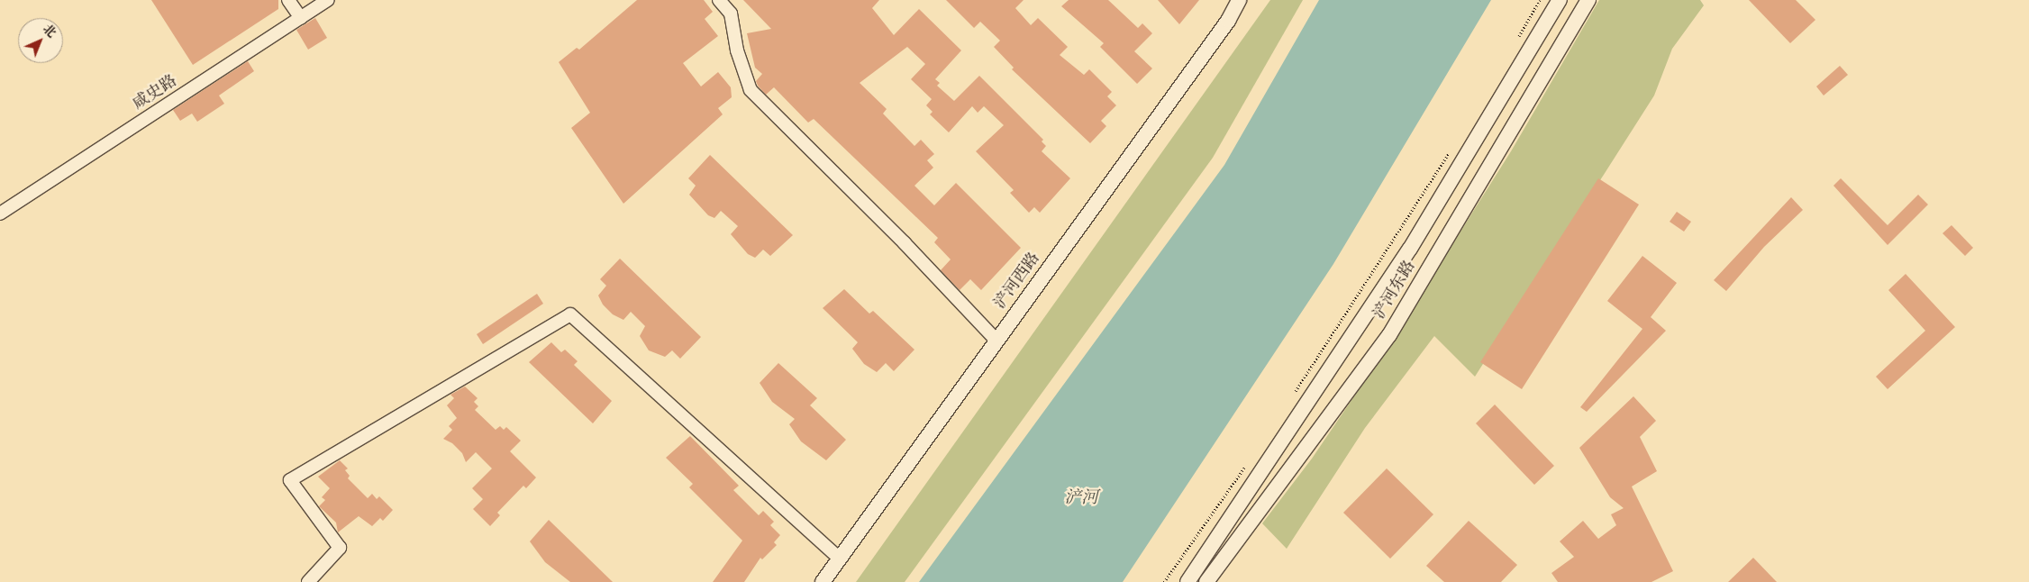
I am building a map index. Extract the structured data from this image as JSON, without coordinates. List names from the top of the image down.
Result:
{
  "streets": {
    "street": ["咸史路", "浐河西路", "浐河东路"]
  },
  "water": ["浐河"],
  "north": "top right"
}
